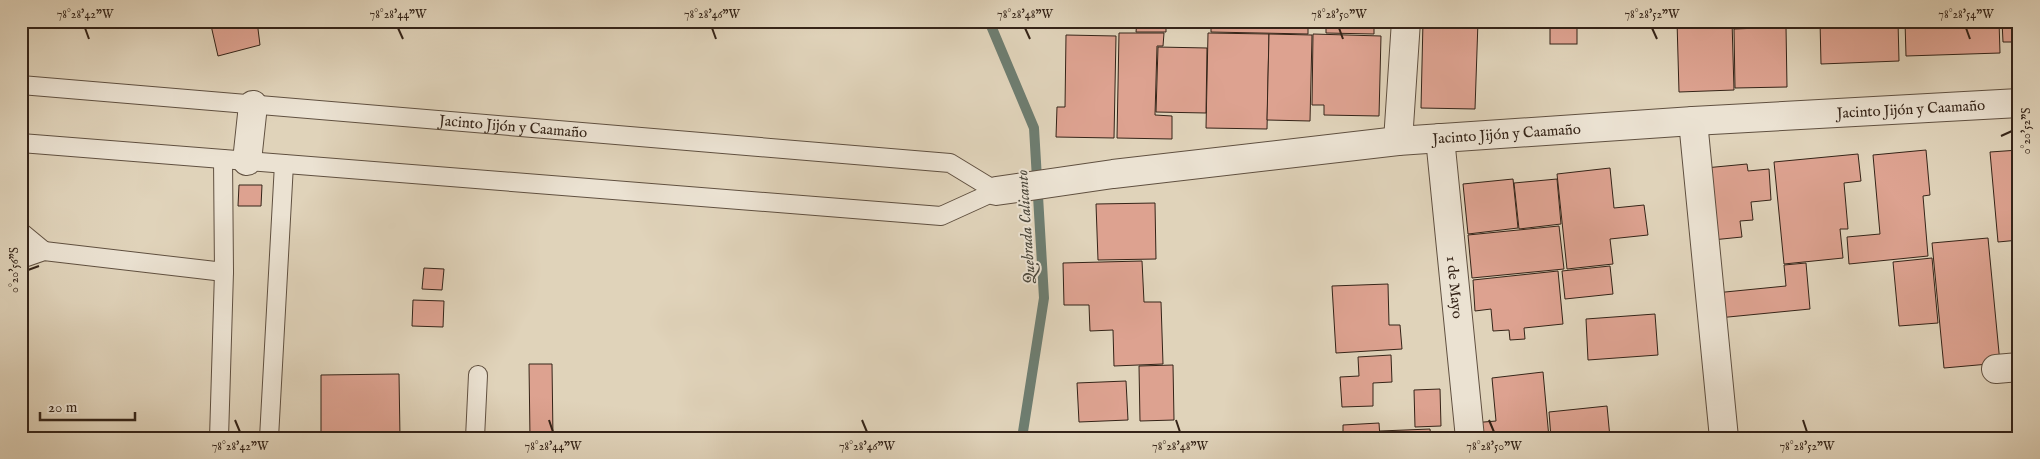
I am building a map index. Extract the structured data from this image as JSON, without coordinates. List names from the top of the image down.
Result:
{
  "streets": {
    "street": ["Jacinto Jijón y Caamaño", "1 de Mayo"]
  },
  "crossings": [
    ["Jacinto Jijón y Caamaño", "1 de Mayo"]
  ],
  "water": ["Quebrada Calicanto"],
  "scale_bar": "20 m",
  "coordinates": [
    "78°28'42\"W",
    "78°28'44\"W",
    "78°28'46\"W",
    "78°28'48\"W",
    "78°28'50\"W",
    "78°28'52\"W",
    "78°28'54\"W",
    "0°20'52\"S",
    "0°20'56\"S"
  ]
}
